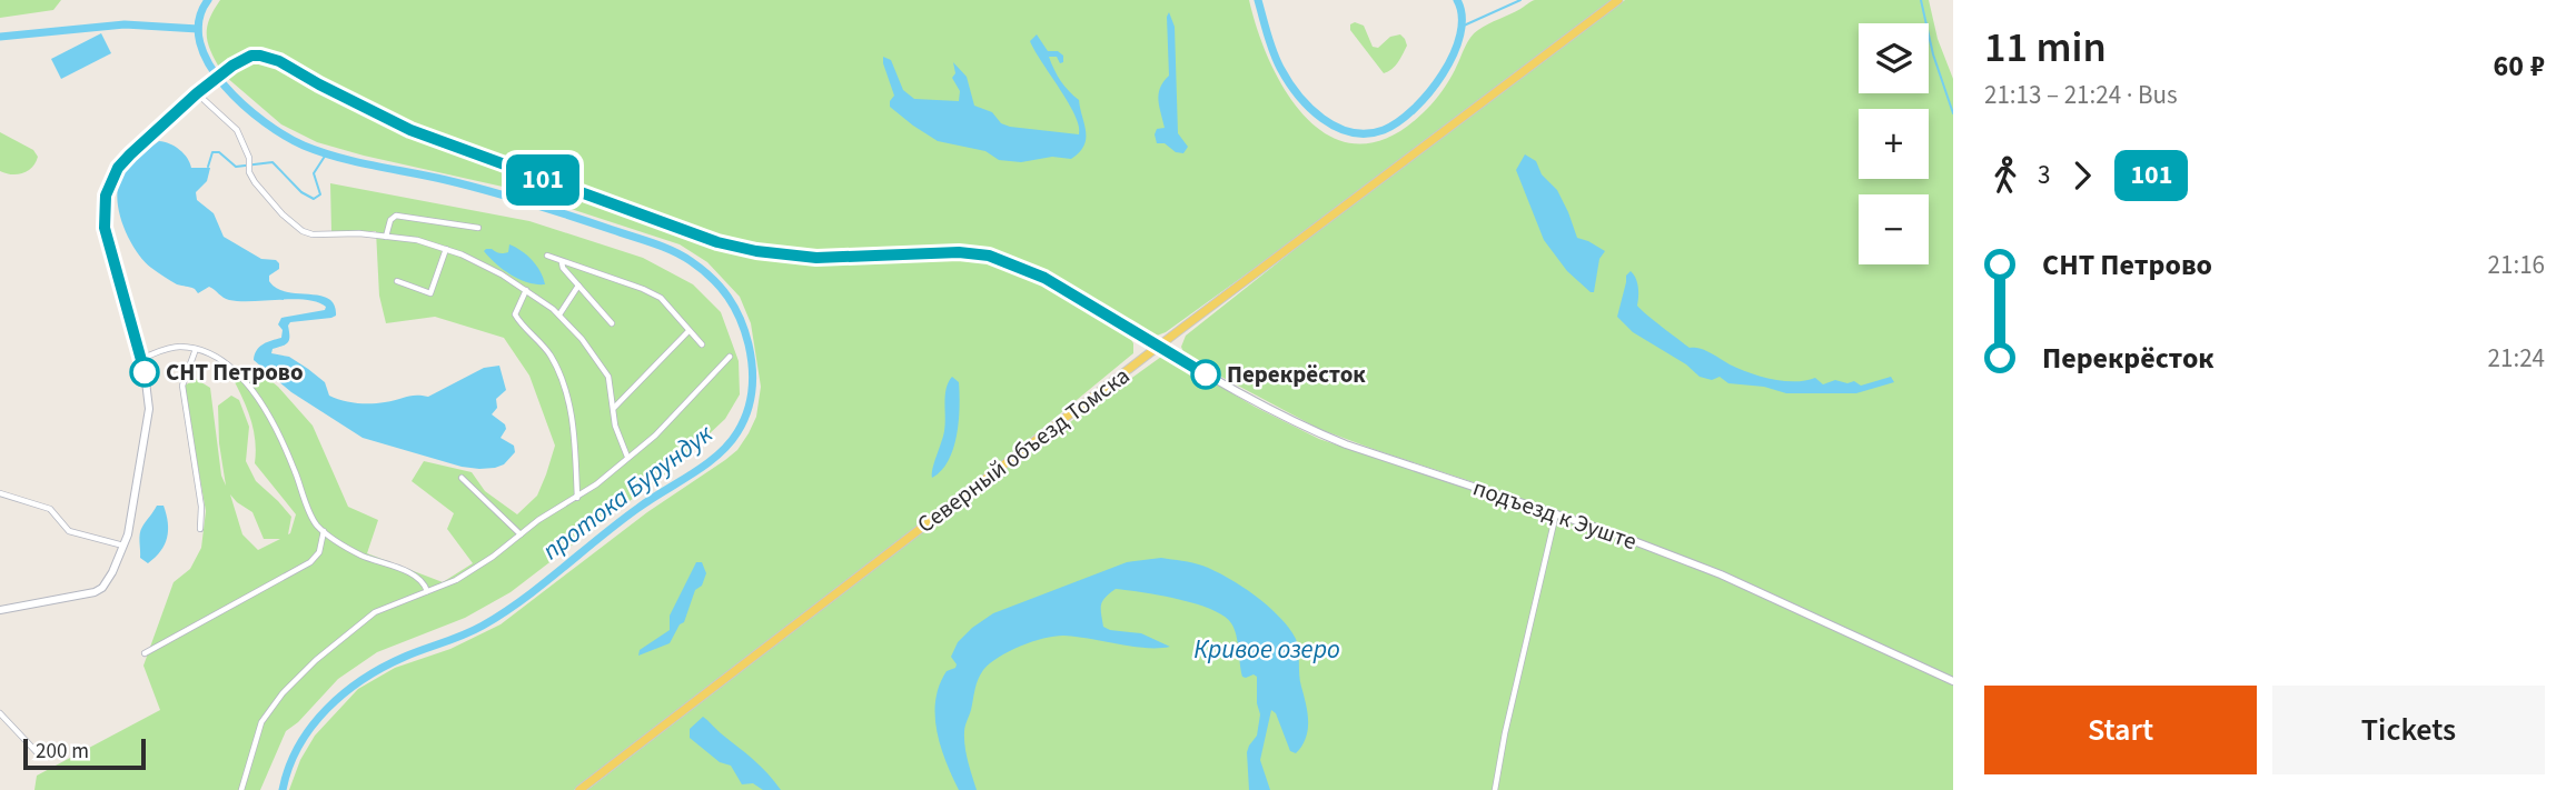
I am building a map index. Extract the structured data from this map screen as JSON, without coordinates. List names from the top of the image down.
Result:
{
  "streets": {
    "main road": ["Северный объезд Томска"],
    "street": ["подъезд к Эуште"]
  },
  "crossings": [
    ["Северный объезд Томска", "подъезд к Эуште"]
  ],
  "water": ["протока Бурундук", "Кривое озеро"],
  "places": ["СНТ Петрово", "Перекрёсток"],
  "lines": ["bus line 101"],
  "scale_bar": "200 m",
  "page": {
    "on_map": "101",
    "heading": ["11 min", "21:13 – 21:24 · Bus", "60 ₽"],
    "map_buttons": ["+", "−"],
    "legs": ["3", "101"],
    "list": [
      {
        "name": "СНТ Петрово",
        "value": "21:16"
      },
      {
        "name": "Перекрёсток",
        "value": "21:24"
      }
    ],
    "buttons": ["Start", "Tickets"],
    "scale": "200 m"
  }
}
